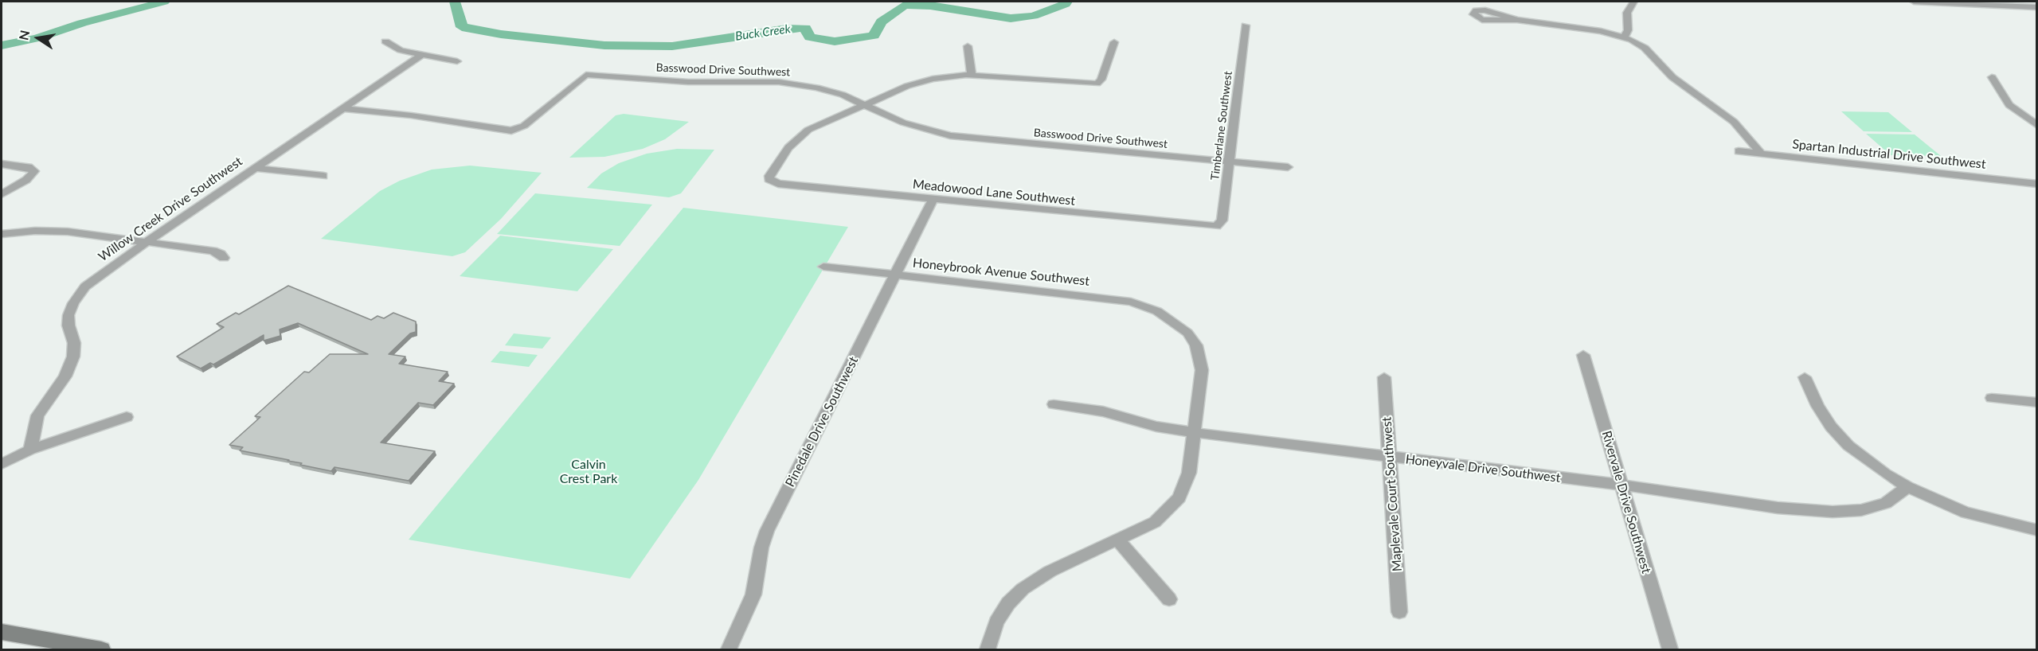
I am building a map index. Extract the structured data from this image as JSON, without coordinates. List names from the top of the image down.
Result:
{
  "streets": {
    "street": [
      "Basswood Drive Southwest",
      "Timberlane Southwest",
      "Spartan Industrial Drive Southwest",
      "Meadowood Lane Southwest",
      "Willow Creek Drive Southwest",
      "Honeybrook Avenue Southwest",
      "Pinedale Drive Southwest",
      "Honeyvale Drive Southwest",
      "Maplevale Court Southwest",
      "Rivervale Drive Southwest"
    ]
  },
  "crossings": [
    ["Basswood Drive Southwest", "Timberlane Southwest"],
    ["Basswood Drive Southwest", "Meadowood Lane Southwest"],
    ["Basswood Drive Southwest", "Willow Creek Drive Southwest"],
    ["Timberlane Southwest", "Meadowood Lane Southwest"],
    ["Meadowood Lane Southwest", "Pinedale Drive Southwest"],
    ["Honeybrook Avenue Southwest", "Pinedale Drive Southwest"],
    ["Honeybrook Avenue Southwest", "Honeyvale Drive Southwest"],
    ["Honeyvale Drive Southwest", "Maplevale Court Southwest"],
    ["Honeyvale Drive Southwest", "Rivervale Drive Southwest"]
  ],
  "water": ["Buck Creek"],
  "parks": ["Calvin Crest Park"],
  "north": "left"
}
